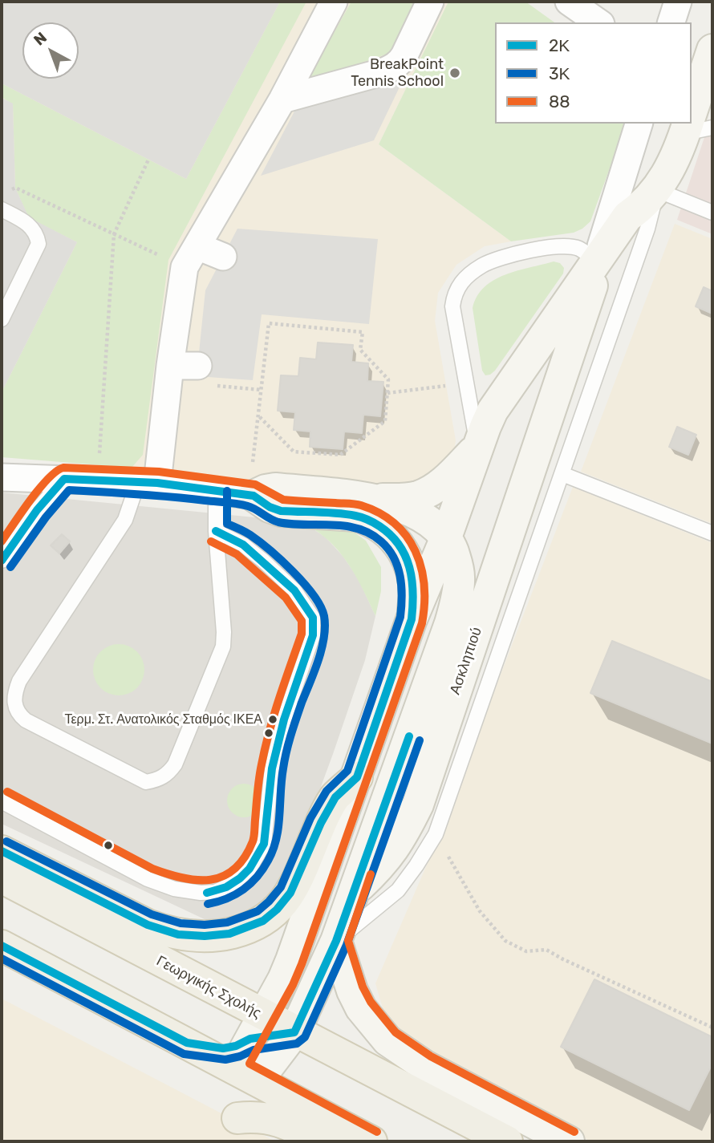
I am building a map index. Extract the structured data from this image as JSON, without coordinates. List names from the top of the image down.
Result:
{
  "streets": {
    "main road": ["Γεωργικής Σχολής"],
    "street": ["Ασκληπιού"]
  },
  "crossings": [
    ["Ασκληπιού", "Γεωργικής Σχολής"]
  ],
  "places": ["BreakPoint Tennis School", "Τερμ. Στ. Ανατολικός Σταθμός ΙΚΕΑ"],
  "lines": ["transit line 88", "transit line 2Κ", "transit line 3Κ"],
  "legend": ["2Κ", "3Κ", "88"],
  "north": "top left"
}
